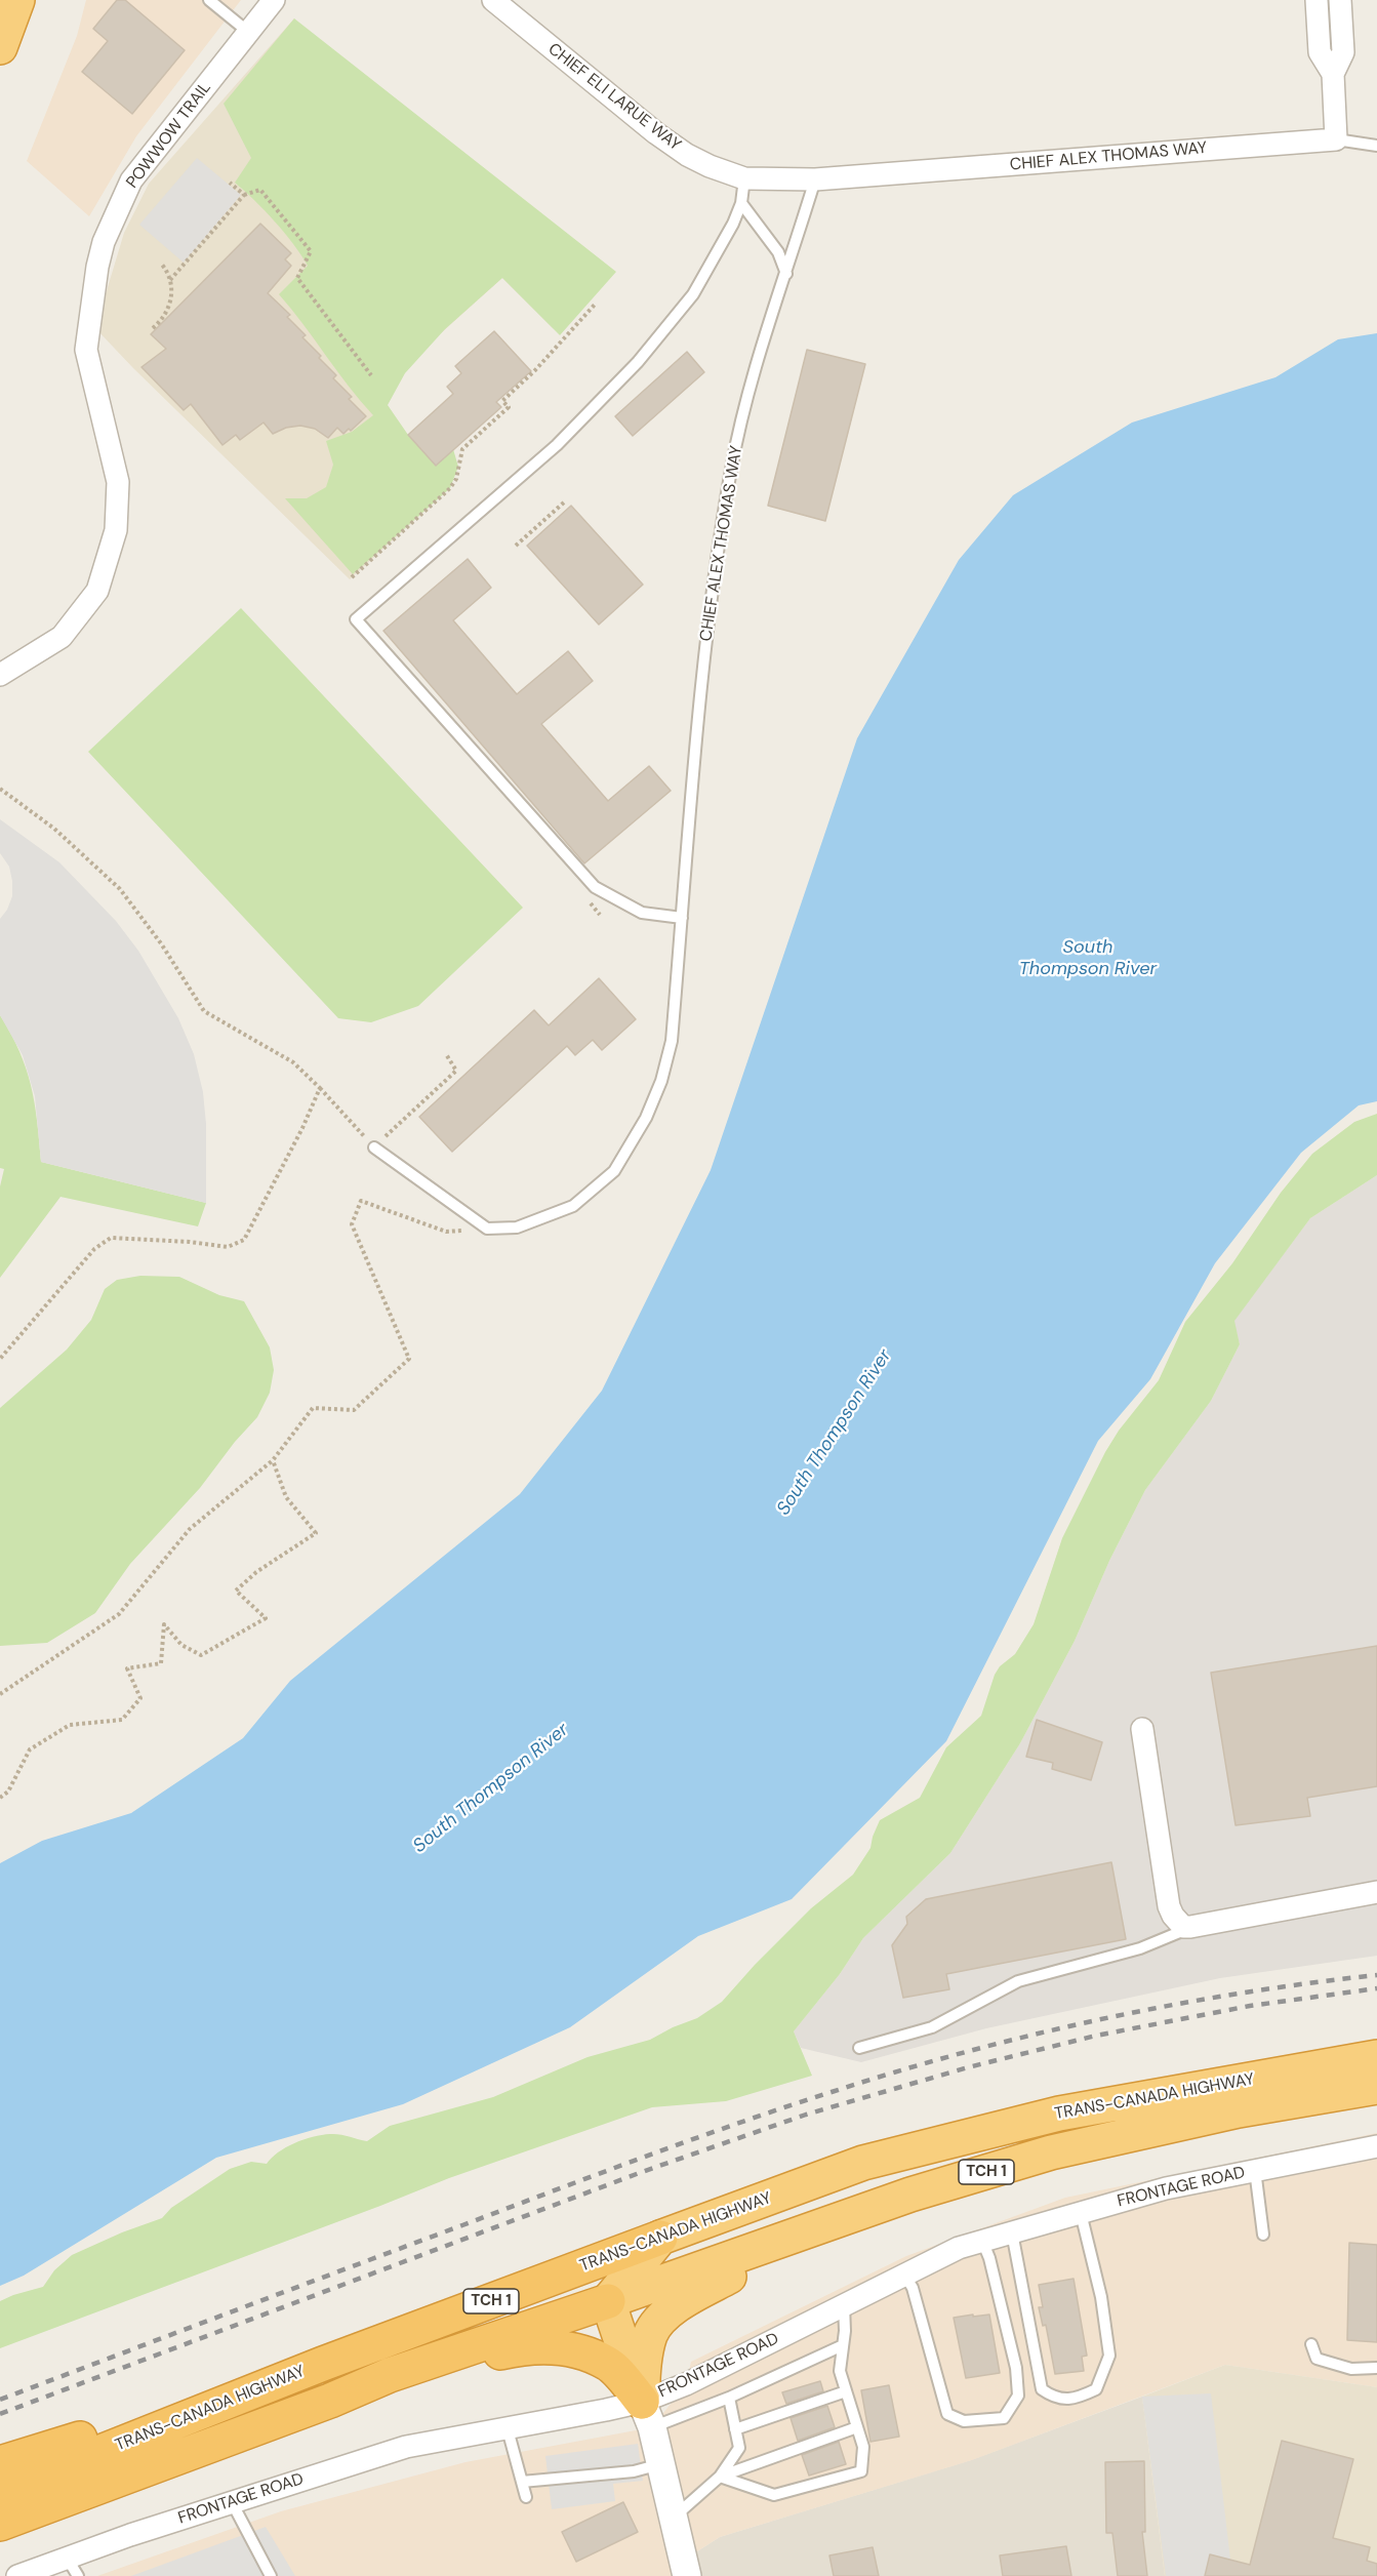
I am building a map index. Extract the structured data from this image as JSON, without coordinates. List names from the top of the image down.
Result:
{
  "streets": {
    "highway": ["TRANS-CANADA HIGHWAY", "TCH 1"],
    "street": [
      "CHIEF ELI LARUE WAY",
      "POWWOW TRAIL",
      "CHIEF ALEX THOMAS WAY",
      "FRONTAGE ROAD"
    ]
  },
  "crossings": [
    ["CHIEF ELI LARUE WAY", "CHIEF ALEX THOMAS WAY"]
  ],
  "water": ["South Thompson River"]
}
